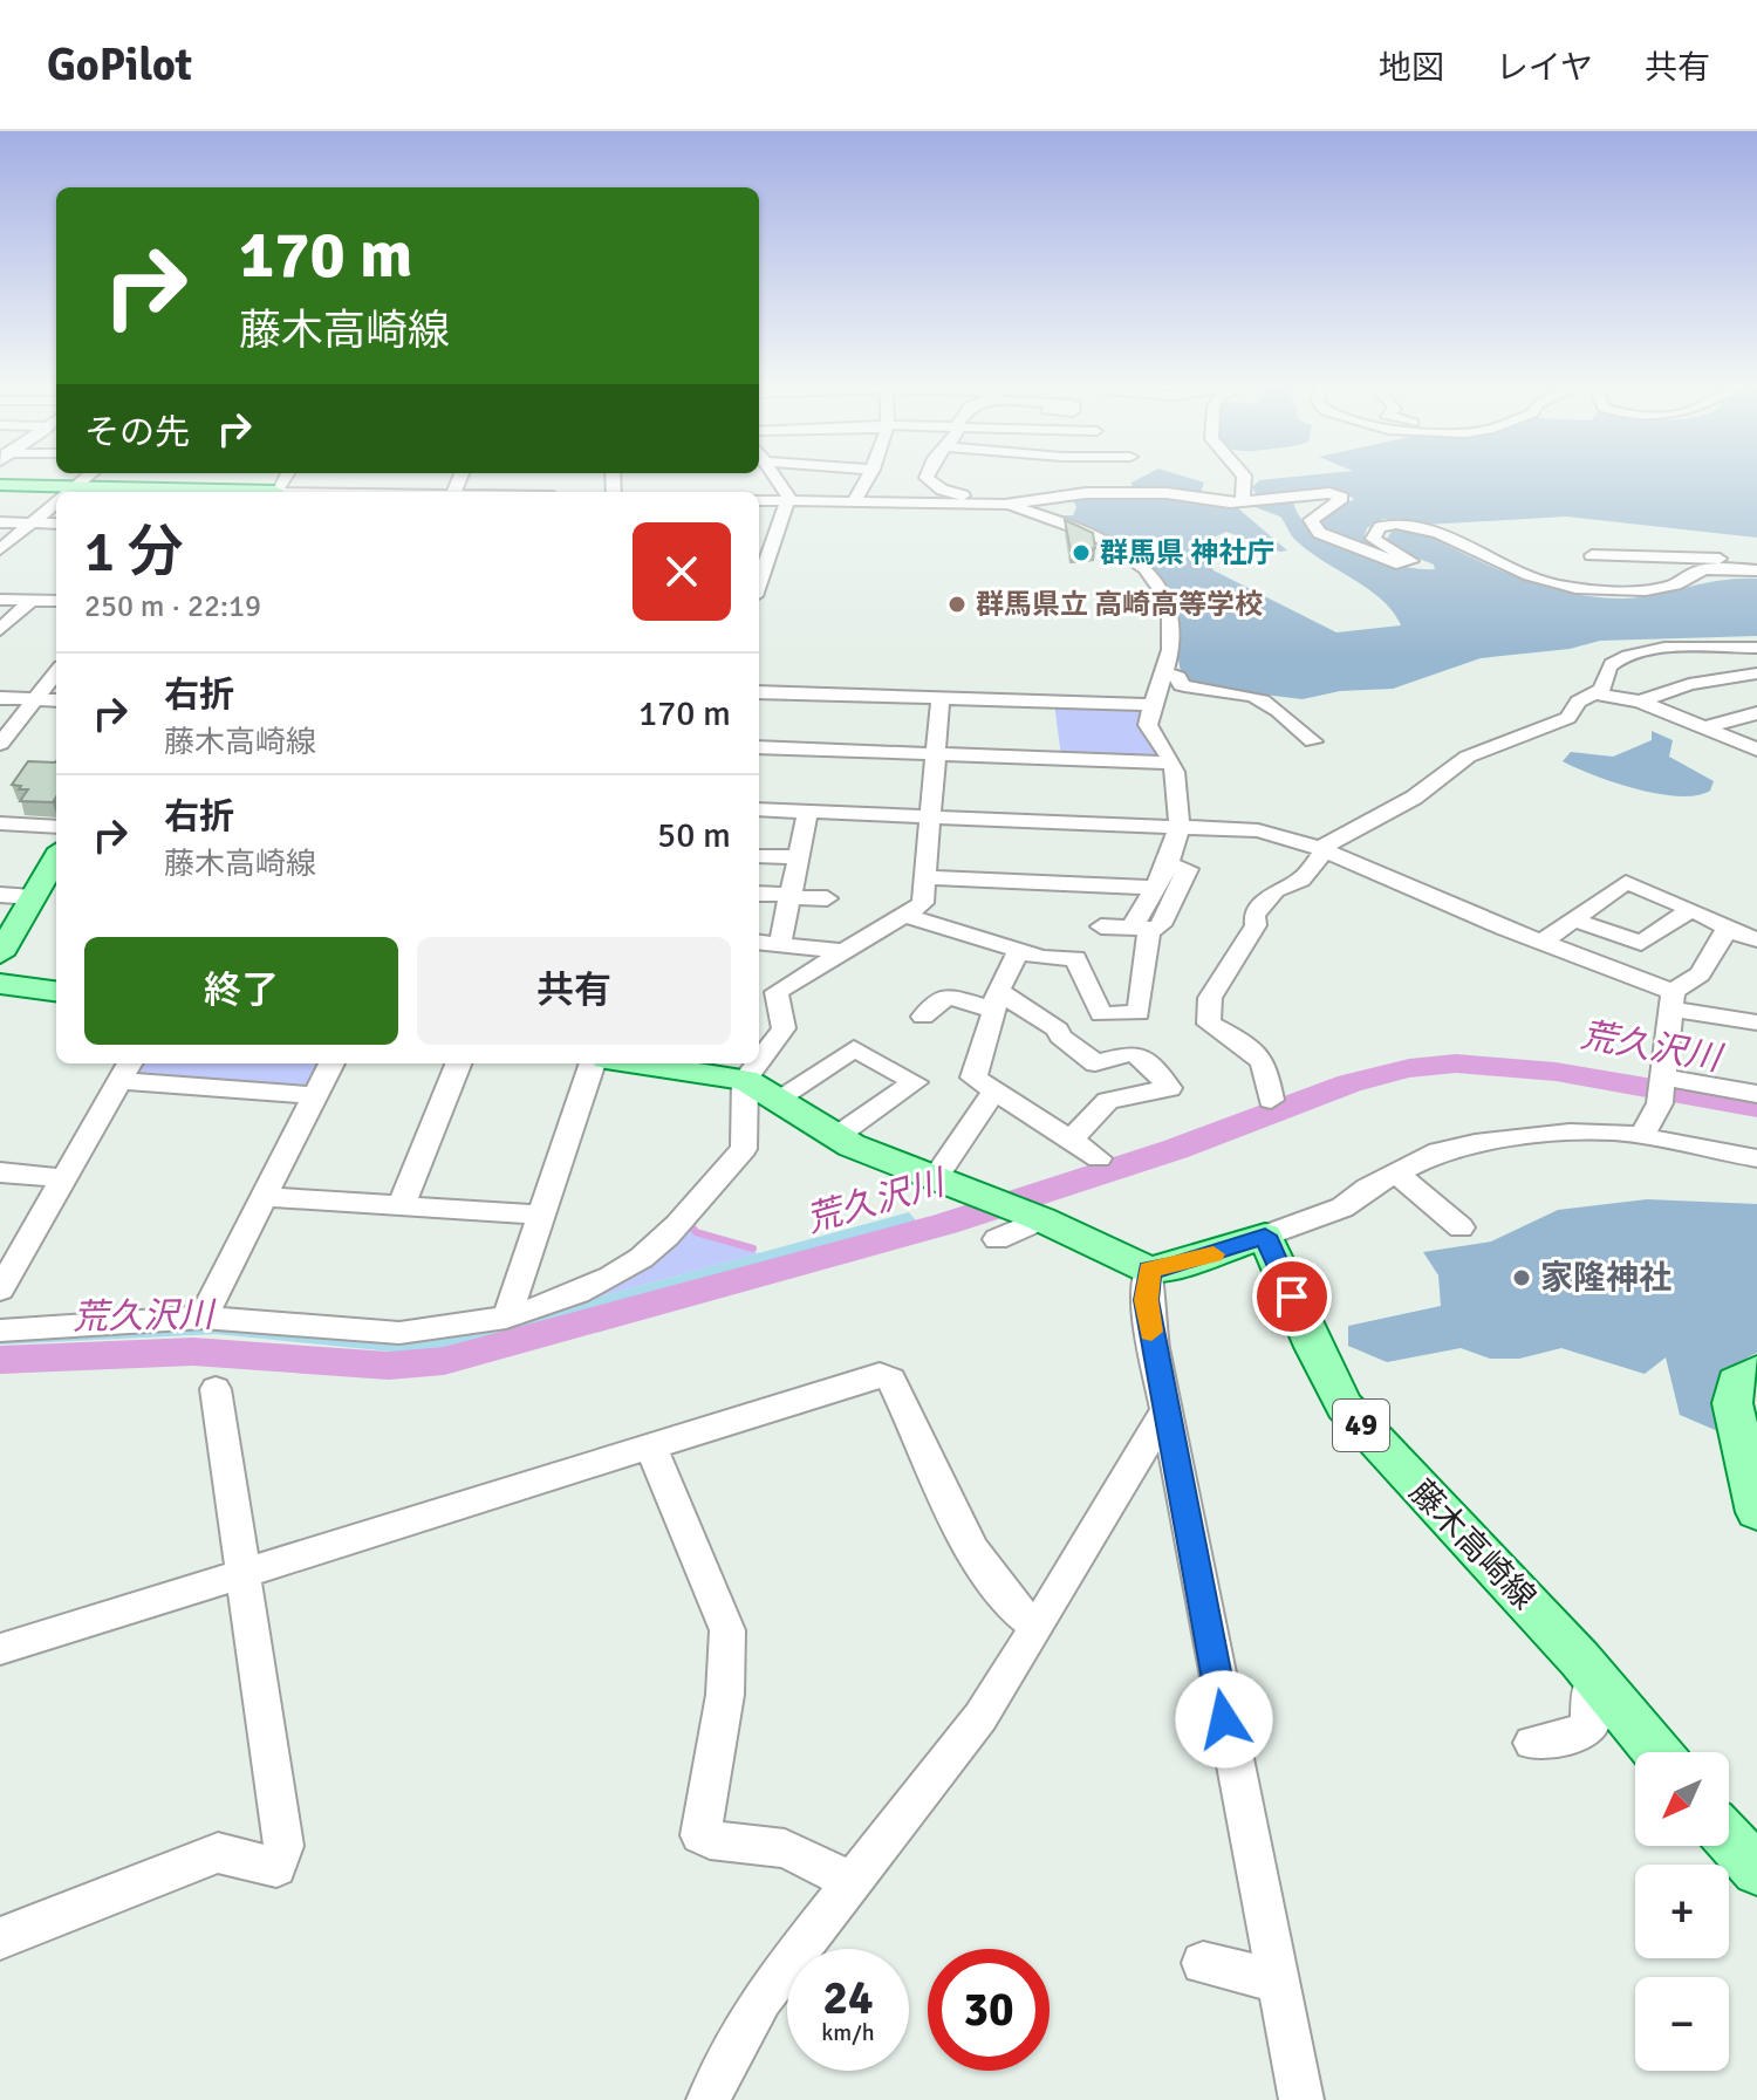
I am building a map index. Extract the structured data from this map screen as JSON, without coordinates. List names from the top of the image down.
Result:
{
  "streets": {
    "main road": ["49", "藤木高崎線"]
  },
  "water": ["荒久沢川"],
  "places": ["群馬県 神社庁", "群馬県立 高崎高等学校", "家隆神社"],
  "north": "bottom left",
  "page": {
    "header": "GoPilot",
    "nav": ["地図", "レイヤ", "共有"],
    "turn": ["170 m", "藤木高崎線"],
    "then": "その先",
    "heading": ["1 分", "250 m · 22:19"],
    "list": [
      {
        "name": "右折",
        "note": "藤木高崎線",
        "value": "170 m"
      },
      {
        "name": "右折",
        "note": "藤木高崎線",
        "value": "50 m"
      }
    ],
    "buttons": ["終了", "共有"],
    "map_buttons": ["+", "−"],
    "speed": "24 km/h",
    "limit": "30"
  }
}
